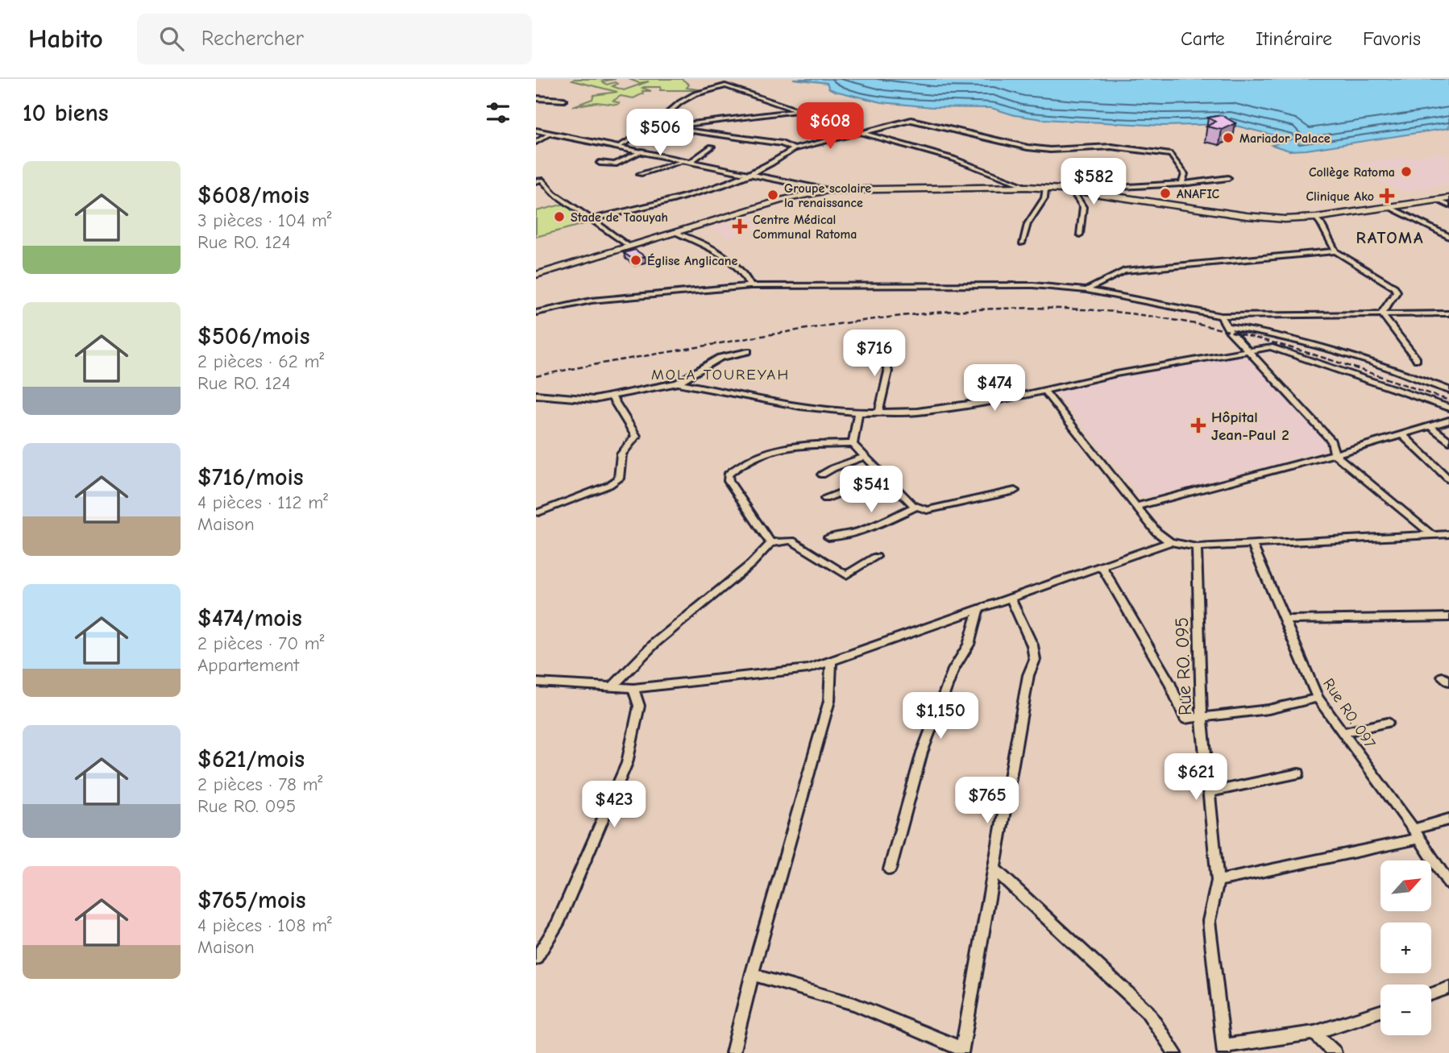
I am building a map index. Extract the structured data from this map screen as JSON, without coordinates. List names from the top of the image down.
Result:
{
  "streets": {
    "street": ["Rue RO. 095", "Rue RO. 097"]
  },
  "districts": ["RATOMA", "MOLA TOUREYAH"],
  "places": {
    "other": [
      "Mariador Palace",
      "Collège Ratoma",
      "ANAFIC",
      "Groupe scolaire la renaissance",
      "Stade de Taouyah",
      "Église Anglicane"
    ],
    "health": ["Clinique Ako", "Centre Médical Communal Ratoma", "Hôpital Jean-Paul 2"]
  },
  "north": "top right",
  "page": {
    "header": "Habito",
    "search": "Rechercher",
    "nav": ["Carte", "Itinéraire", "Favoris"],
    "heading": "10 biens",
    "price": [
      "$608",
      "$506",
      "$582",
      "$716",
      "$474",
      "$541",
      "$1,150",
      "$621",
      "$765",
      "$423"
    ],
    "list": [
      {
        "name": "$608/mois",
        "note": "3 pièces · 104 m² · Rue RO. 124"
      },
      {
        "name": "$506/mois",
        "note": "2 pièces · 62 m² · Rue RO. 124"
      },
      {
        "name": "$716/mois",
        "note": "4 pièces · 112 m² · Maison"
      },
      {
        "name": "$474/mois",
        "note": "2 pièces · 70 m² · Appartement"
      },
      {
        "name": "$621/mois",
        "note": "2 pièces · 78 m² · Rue RO. 095"
      },
      {
        "name": "$765/mois",
        "note": "4 pièces · 108 m² · Maison"
      }
    ],
    "map_buttons": ["+", "−"]
  }
}
